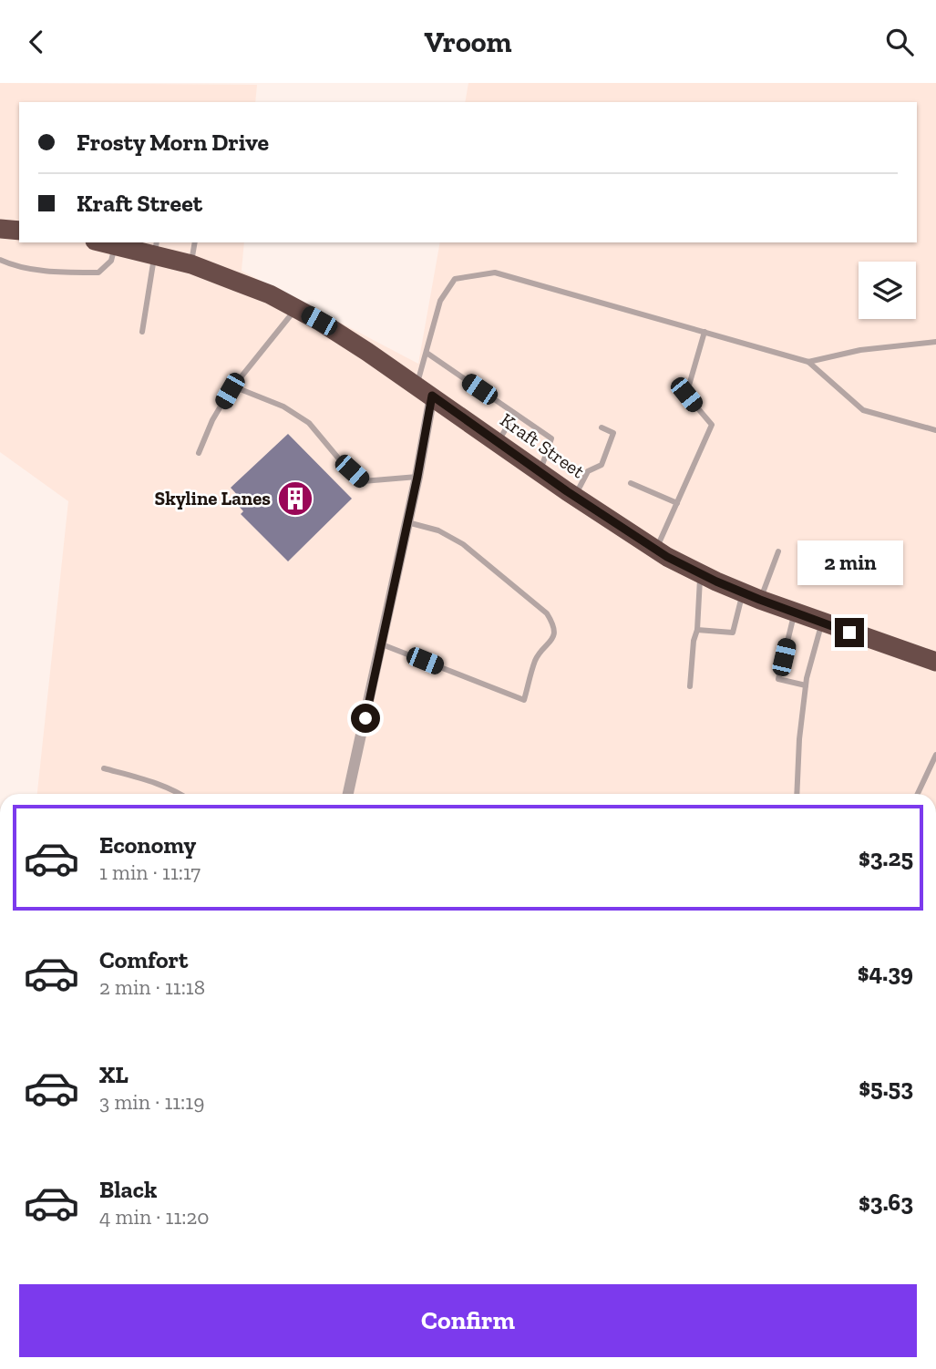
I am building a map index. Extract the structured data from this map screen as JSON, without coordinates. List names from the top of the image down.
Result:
{
  "streets": {
    "highway": ["Kraft Street"]
  },
  "places": {
    "building": ["Skyline Lanes"]
  },
  "page": {
    "header": "Vroom",
    "banner": ["Frosty Morn Drive", "Kraft Street"],
    "bubble": "2 min",
    "list": [
      {
        "name": "Economy",
        "note": "1 min · 11:17",
        "value": "$3.25"
      },
      {
        "name": "Comfort",
        "note": "2 min · 11:18",
        "value": "$4.39"
      },
      {
        "name": "XL",
        "note": "3 min · 11:19",
        "value": "$5.53"
      },
      {
        "name": "Black",
        "note": "4 min · 11:20",
        "value": "$3.63"
      }
    ],
    "buttons": "Confirm"
  }
}
